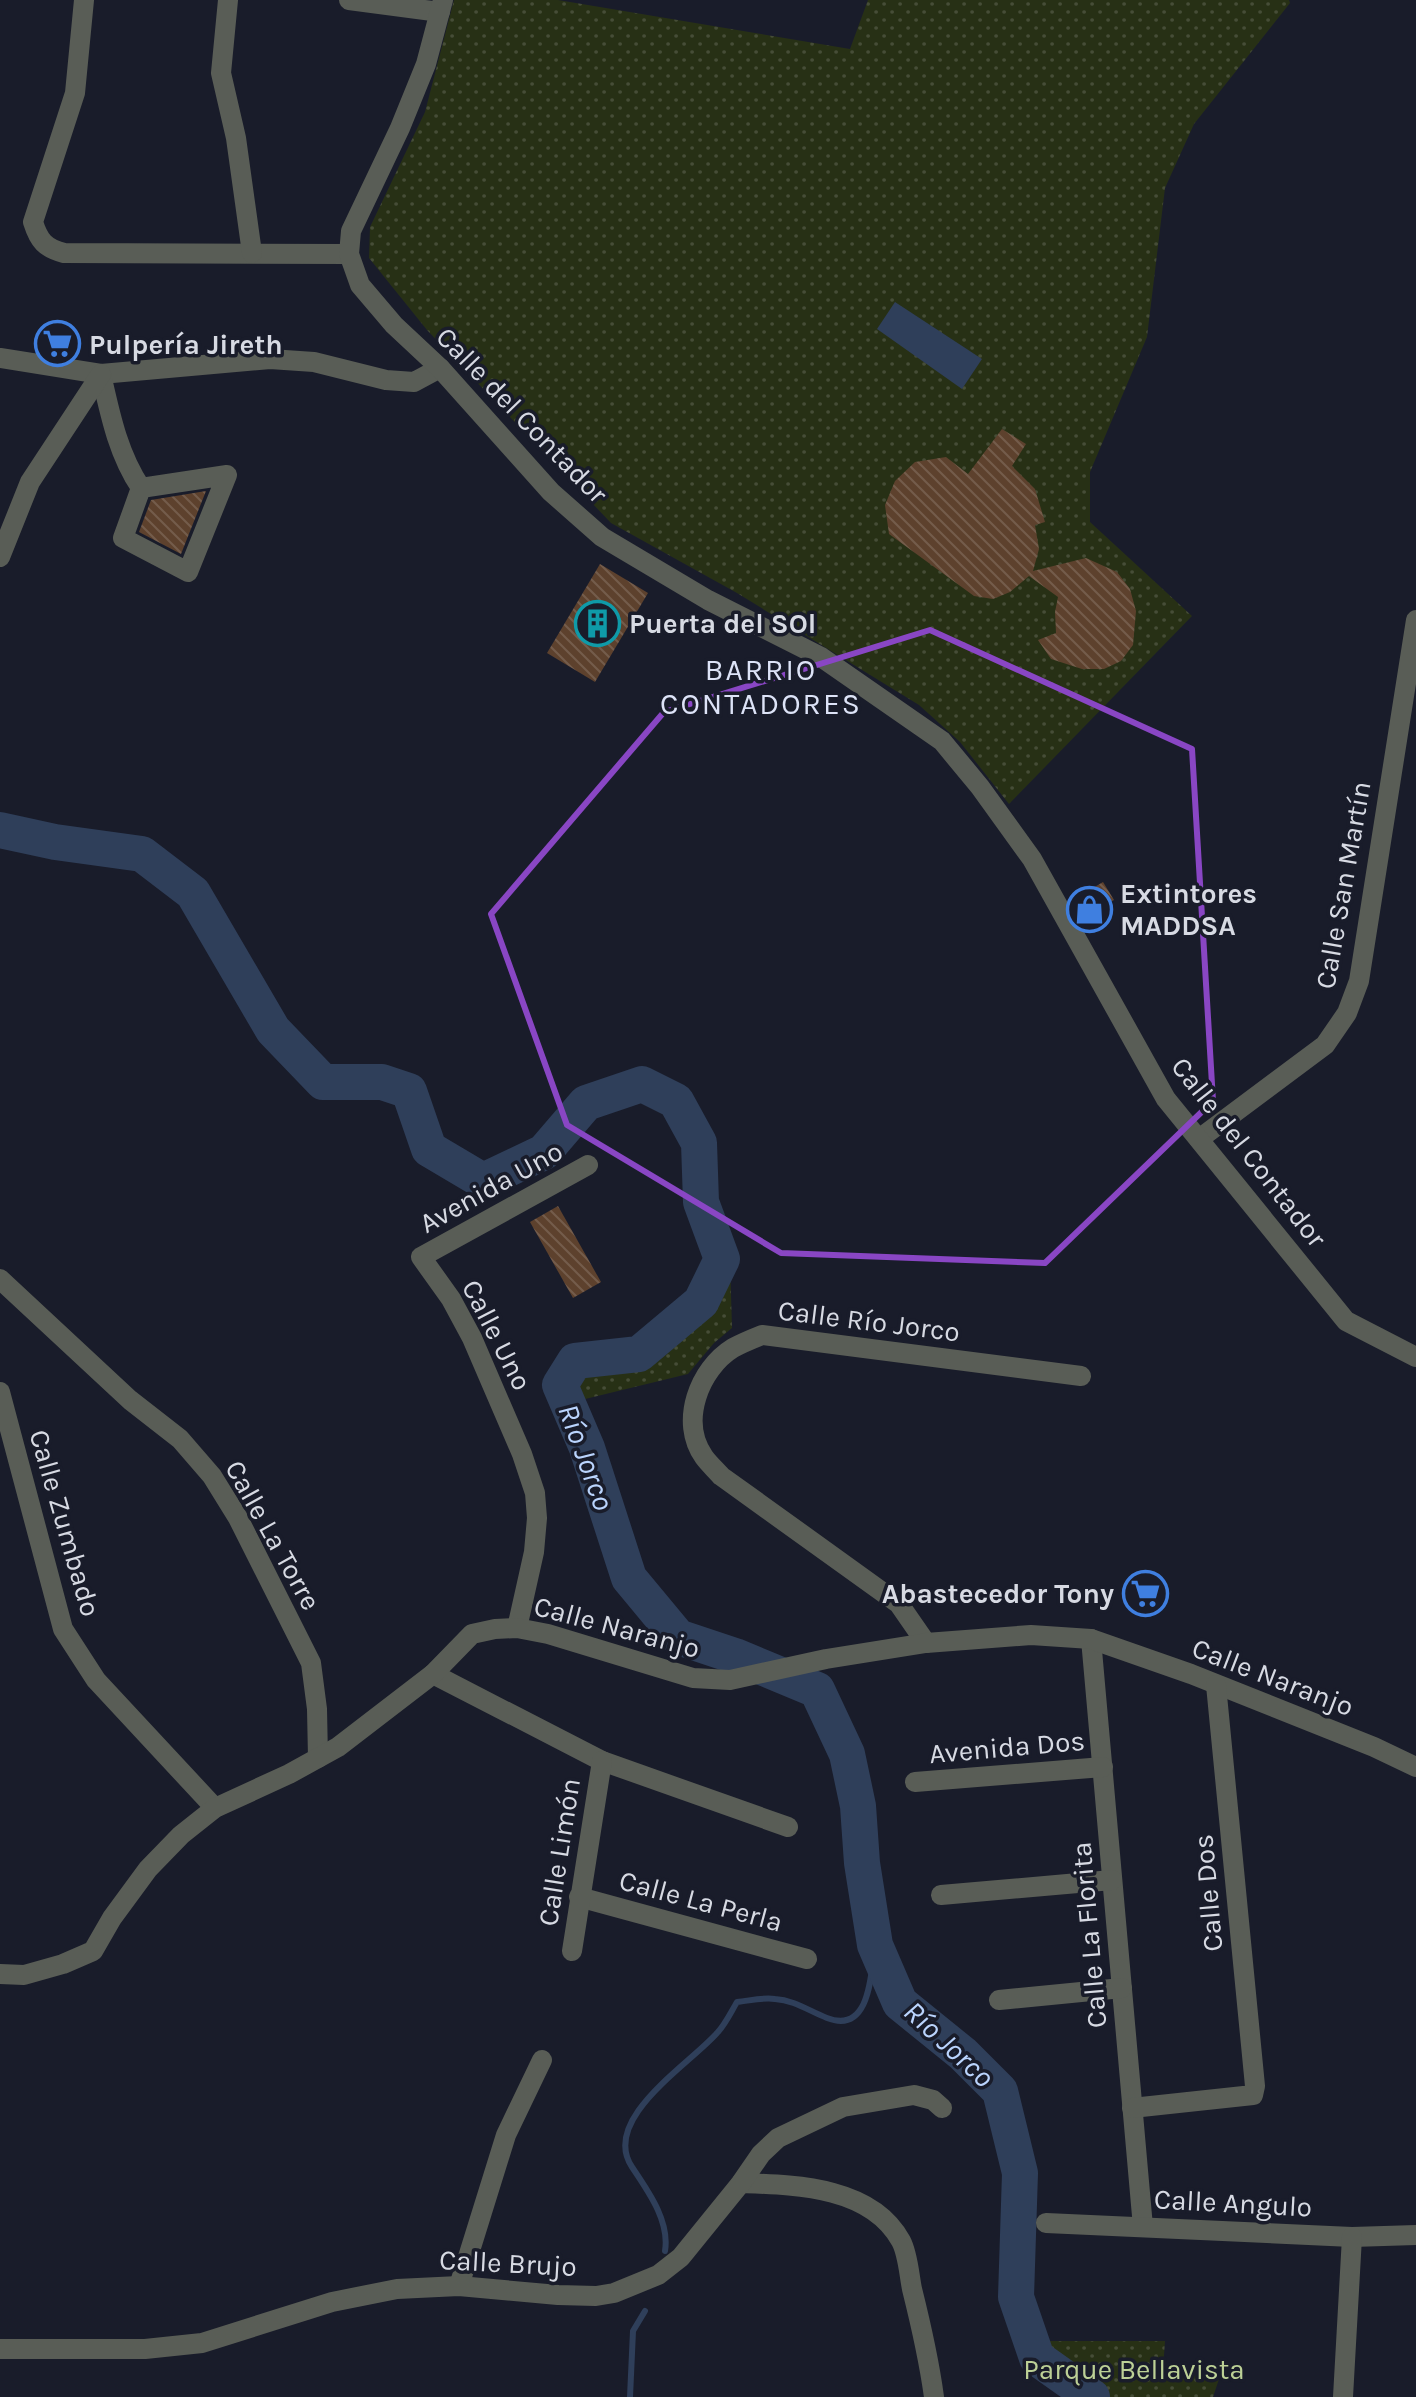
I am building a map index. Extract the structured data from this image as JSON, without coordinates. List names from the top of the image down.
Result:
{
  "streets": {
    "street": [
      "Calle del Contador",
      "Calle San Martín",
      "Avenida Uno",
      "Calle Río Jorco",
      "Calle Uno",
      "Calle Zumbado",
      "Calle La Torre",
      "Calle Naranjo",
      "Avenida Dos",
      "Calle Limón",
      "Calle Dos",
      "Calle La Perla",
      "Calle La Florita",
      "Calle Angulo",
      "Calle Brujo"
    ]
  },
  "crossings": [
    ["Calle del Contador", "Calle San Martín"],
    ["Avenida Uno", "Calle Uno"],
    ["Calle Río Jorco", "Calle Naranjo"],
    ["Calle Uno", "Calle Naranjo"],
    ["Calle Zumbado", "Calle Naranjo"],
    ["Calle La Torre", "Calle Naranjo"],
    ["Calle Naranjo", "Calle Dos"],
    ["Calle Naranjo", "Calle La Florita"],
    ["Avenida Dos", "Calle La Florita"],
    ["Calle Limón", "Calle La Perla"],
    ["Calle Dos", "Calle La Florita"],
    ["Calle La Florita", "Calle Angulo"]
  ],
  "districts": ["BARRIO CONTADORES"],
  "water": ["Río Jorco"],
  "parks": ["Parque Bellavista"],
  "places": {
    "supermarket": ["Pulpería Jireth", "Abastecedor Tony"],
    "building": ["Puerta del SOl"],
    "shop": ["Extintores MADDSA"]
  }
}
